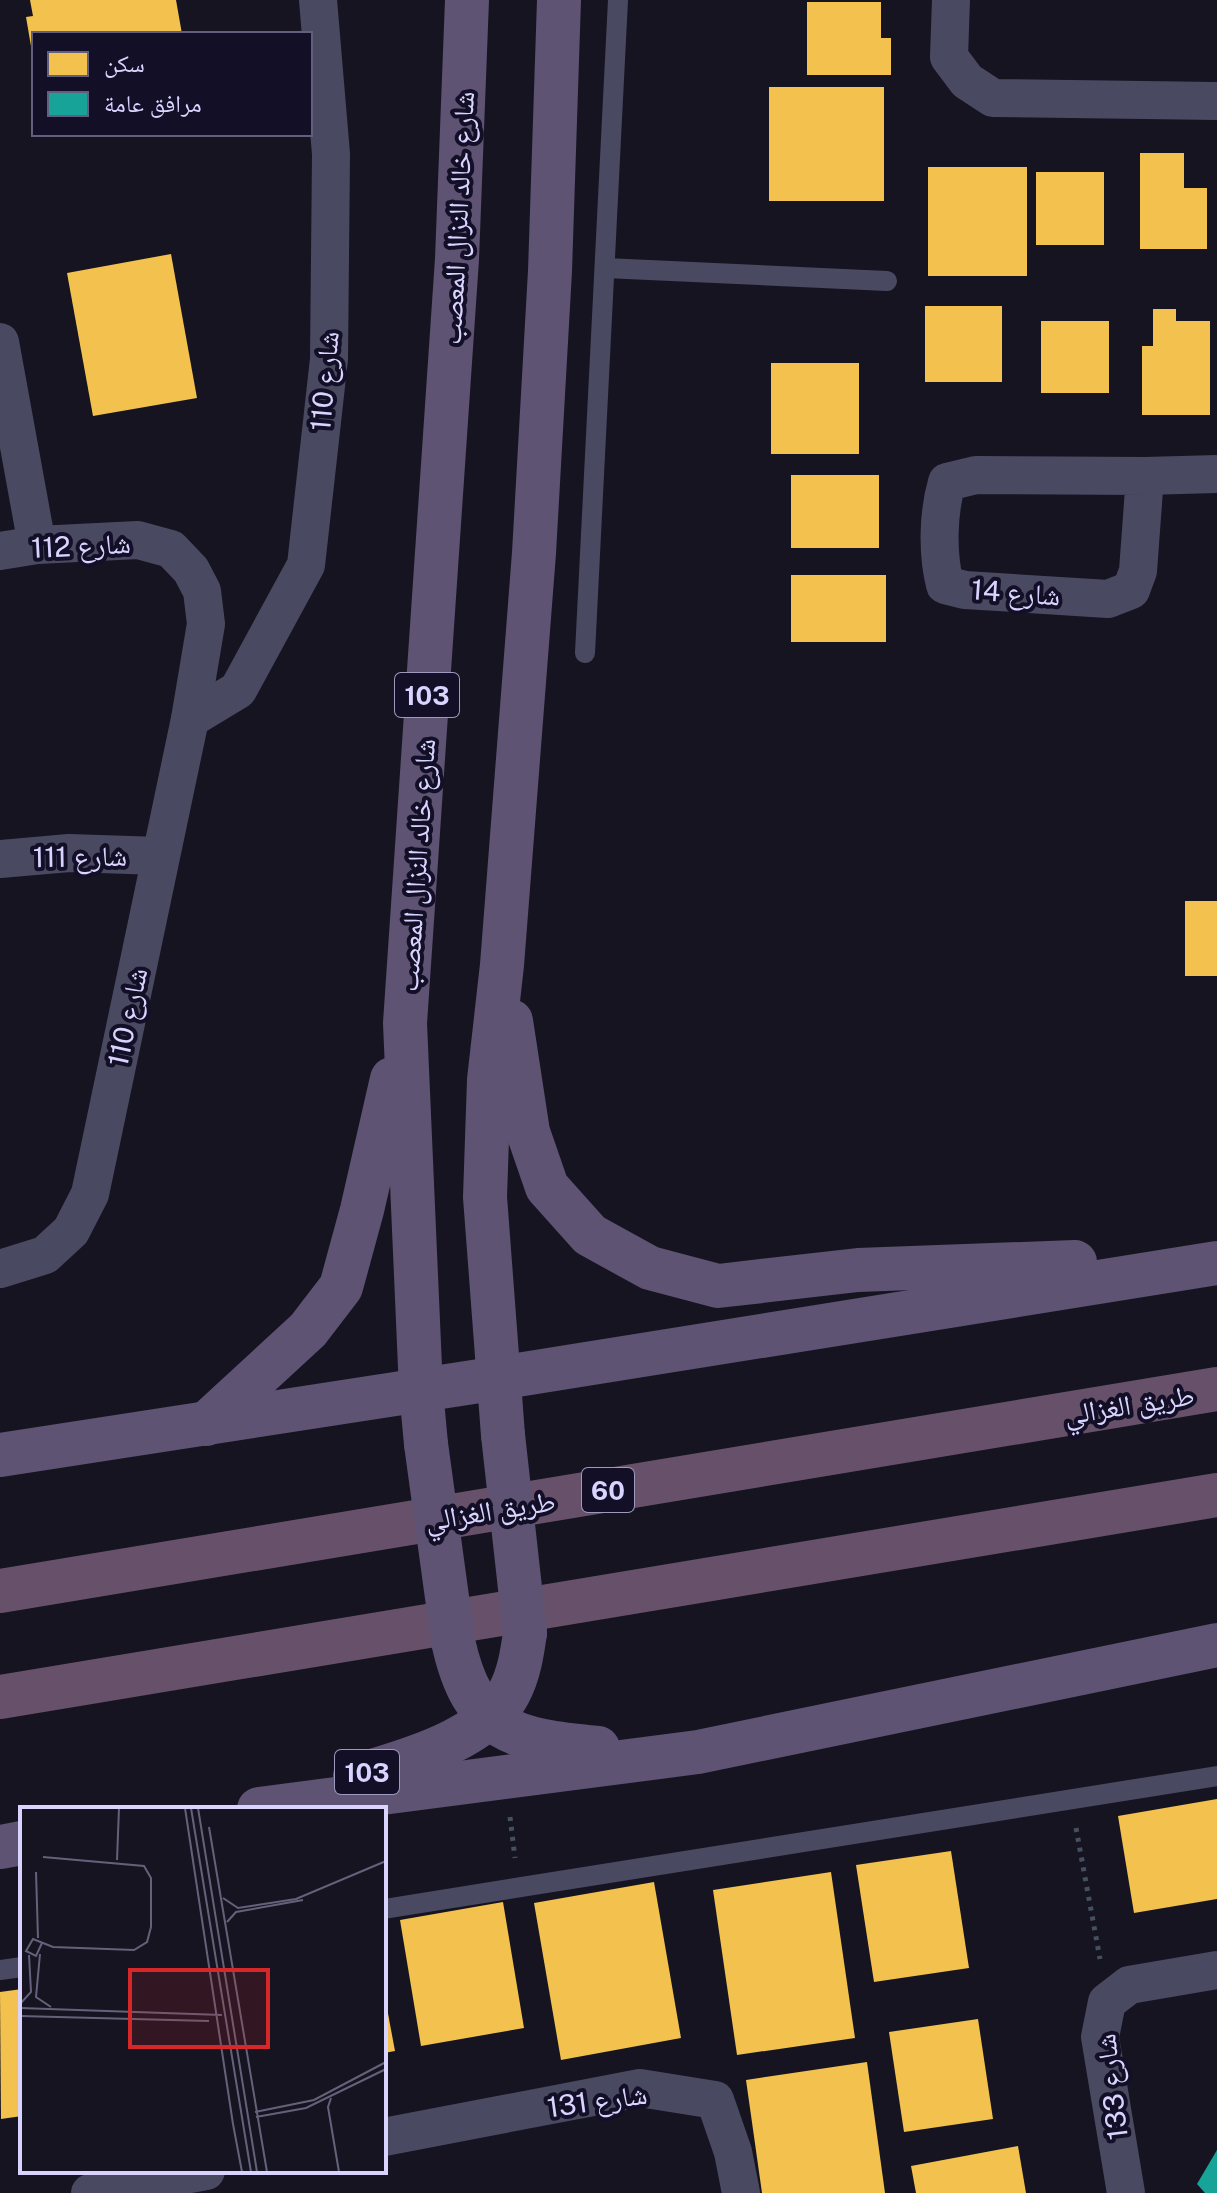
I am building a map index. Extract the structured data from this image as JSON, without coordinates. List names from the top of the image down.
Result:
{
  "streets": {
    "highway": ["طريق الغزالي", "60"],
    "main road": ["شارع خالد النزال المعصب", "103"],
    "street": [
      "شارع 110",
      "شارع 112",
      "شارع 14",
      "شارع 111",
      "شارع 133",
      "شارع 131"
    ]
  },
  "crossings": [
    ["شارع خالد النزال المعصب", "103"],
    ["شارع 110", "شارع 112"],
    ["شارع 110", "شارع 111"]
  ],
  "legend": ["سكن", "مرافق عامة"]
}
